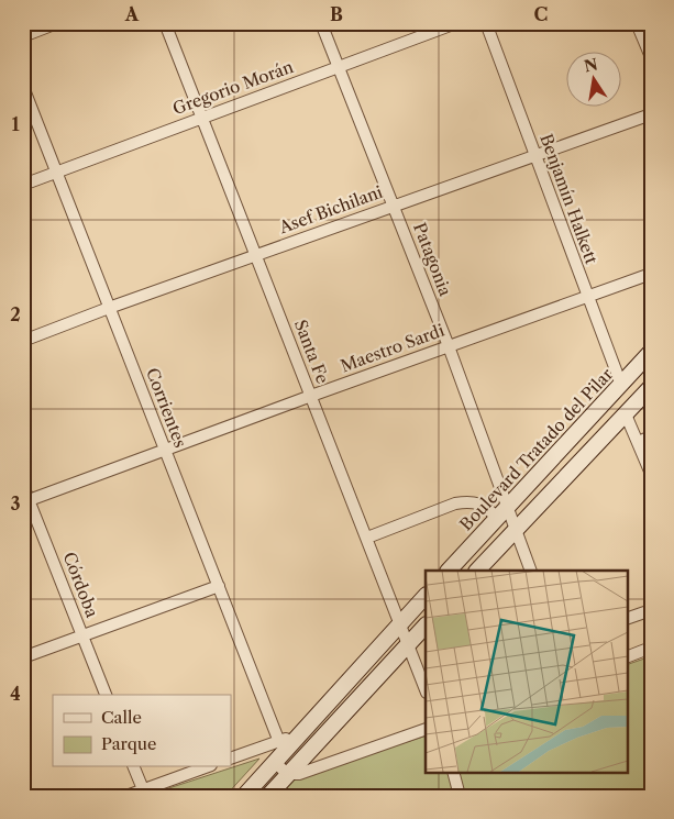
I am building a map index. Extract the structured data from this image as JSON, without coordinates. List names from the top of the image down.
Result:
{
  "streets": {
    "main road": ["Boulevard Tratado del Pilar"],
    "street": [
      "Gregorio Morán",
      "Benjamín Halkett",
      "Asef Bichilani",
      "Patagonia",
      "Maestro Sardi",
      "Santa Fe",
      "Corrientes",
      "Córdoba"
    ]
  },
  "crossings": [
    ["Gregorio Morán", "Patagonia"],
    ["Gregorio Morán", "Santa Fe"],
    ["Gregorio Morán", "Corrientes"],
    ["Benjamín Halkett", "Asef Bichilani"],
    ["Benjamín Halkett", "Maestro Sardi"],
    ["Benjamín Halkett", "Boulevard Tratado del Pilar"],
    ["Asef Bichilani", "Patagonia"],
    ["Asef Bichilani", "Santa Fe"],
    ["Asef Bichilani", "Corrientes"],
    ["Patagonia", "Maestro Sardi"],
    ["Patagonia", "Boulevard Tratado del Pilar"],
    ["Maestro Sardi", "Santa Fe"],
    ["Maestro Sardi", "Corrientes"],
    ["Maestro Sardi", "Córdoba"]
  ],
  "legend": ["Calle", "Parque"],
  "north": "top",
  "grid": {
    "columns": ["A", "B", "C"],
    "rows": [
      "1",
      "2",
      "3",
      "4"
    ]
  }
}
